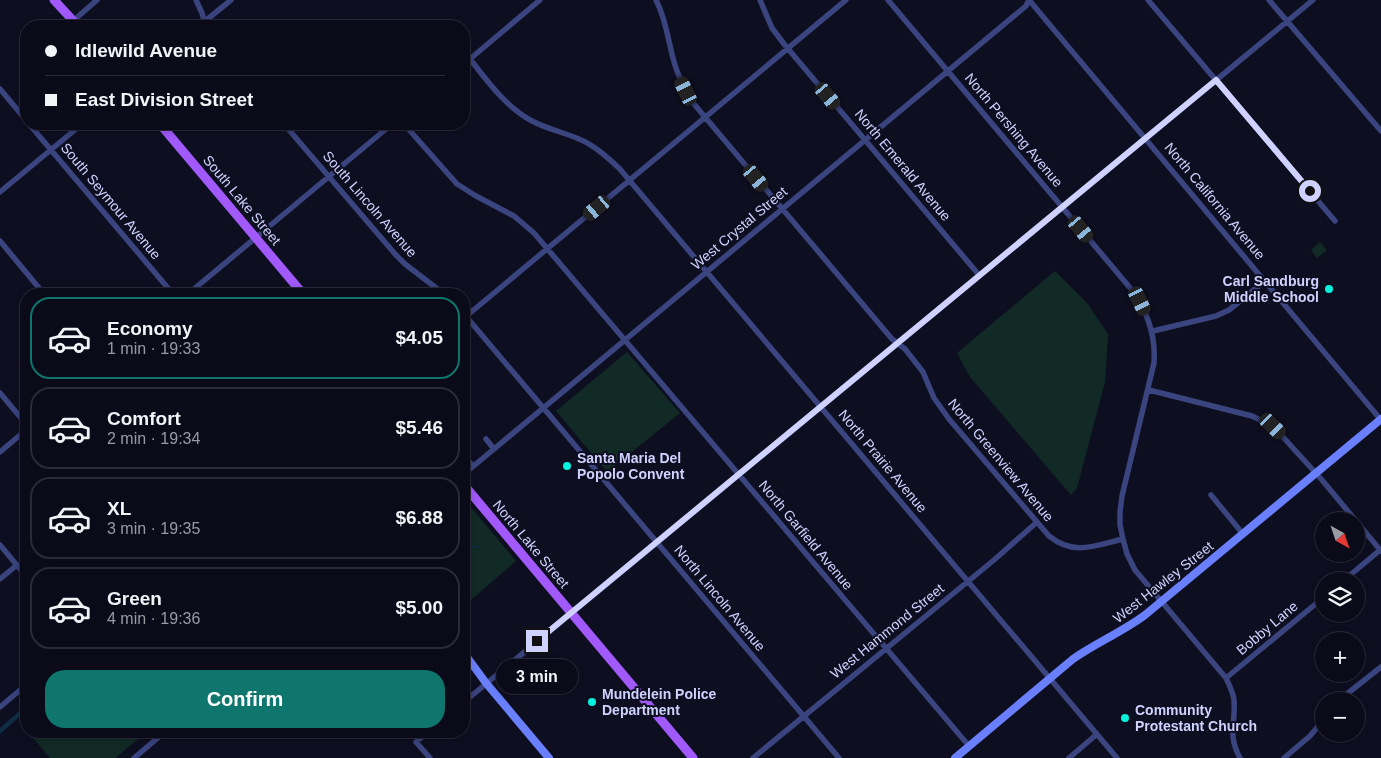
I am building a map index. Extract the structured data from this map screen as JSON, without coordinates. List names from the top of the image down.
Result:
{
  "streets": {
    "main road": ["South Lake Street", "North Lake Street"],
    "street": [
      "North Pershing Avenue",
      "North Emerald Avenue",
      "South Seymour Avenue",
      "North California Avenue",
      "South Lincoln Avenue",
      "West Crystal Street",
      "North Greenview Avenue",
      "North Prairie Avenue",
      "North Garfield Avenue",
      "West Hawley Street",
      "North Lincoln Avenue",
      "Bobby Lane",
      "West Hammond Street"
    ]
  },
  "crossings": [
    ["North Pershing Avenue", "West Crystal Street"],
    ["North Emerald Avenue", "West Crystal Street"],
    ["North California Avenue", "West Crystal Street"],
    ["North California Avenue", "West Hawley Street"],
    ["West Crystal Street", "North Greenview Avenue"],
    ["West Crystal Street", "North Prairie Avenue"],
    ["West Crystal Street", "North Garfield Avenue"],
    ["West Crystal Street", "North Lincoln Avenue"],
    ["North Greenview Avenue", "West Hammond Street"],
    ["North Prairie Avenue", "West Hawley Street"],
    ["North Prairie Avenue", "West Hammond Street"],
    ["North Garfield Avenue", "West Hawley Street"],
    ["North Garfield Avenue", "West Hammond Street"],
    ["North Lincoln Avenue", "West Hammond Street"]
  ],
  "places": [
    "Carl Sandburg Middle School",
    "Santa Maria Del Popolo Convent",
    "Mundelein Police Department",
    "Community Protestant Church"
  ],
  "north": "bottom right",
  "page": {
    "banner": ["Idlewild Avenue", "East Division Street"],
    "list": [
      {
        "name": "Economy",
        "note": "1 min · 19:33",
        "value": "$4.05"
      },
      {
        "name": "Comfort",
        "note": "2 min · 19:34",
        "value": "$5.46"
      },
      {
        "name": "XL",
        "note": "3 min · 19:35",
        "value": "$6.88"
      },
      {
        "name": "Green",
        "note": "4 min · 19:36",
        "value": "$5.00"
      }
    ],
    "map_buttons": ["+", "−"],
    "bubble": "3 min",
    "buttons": "Confirm"
  }
}
